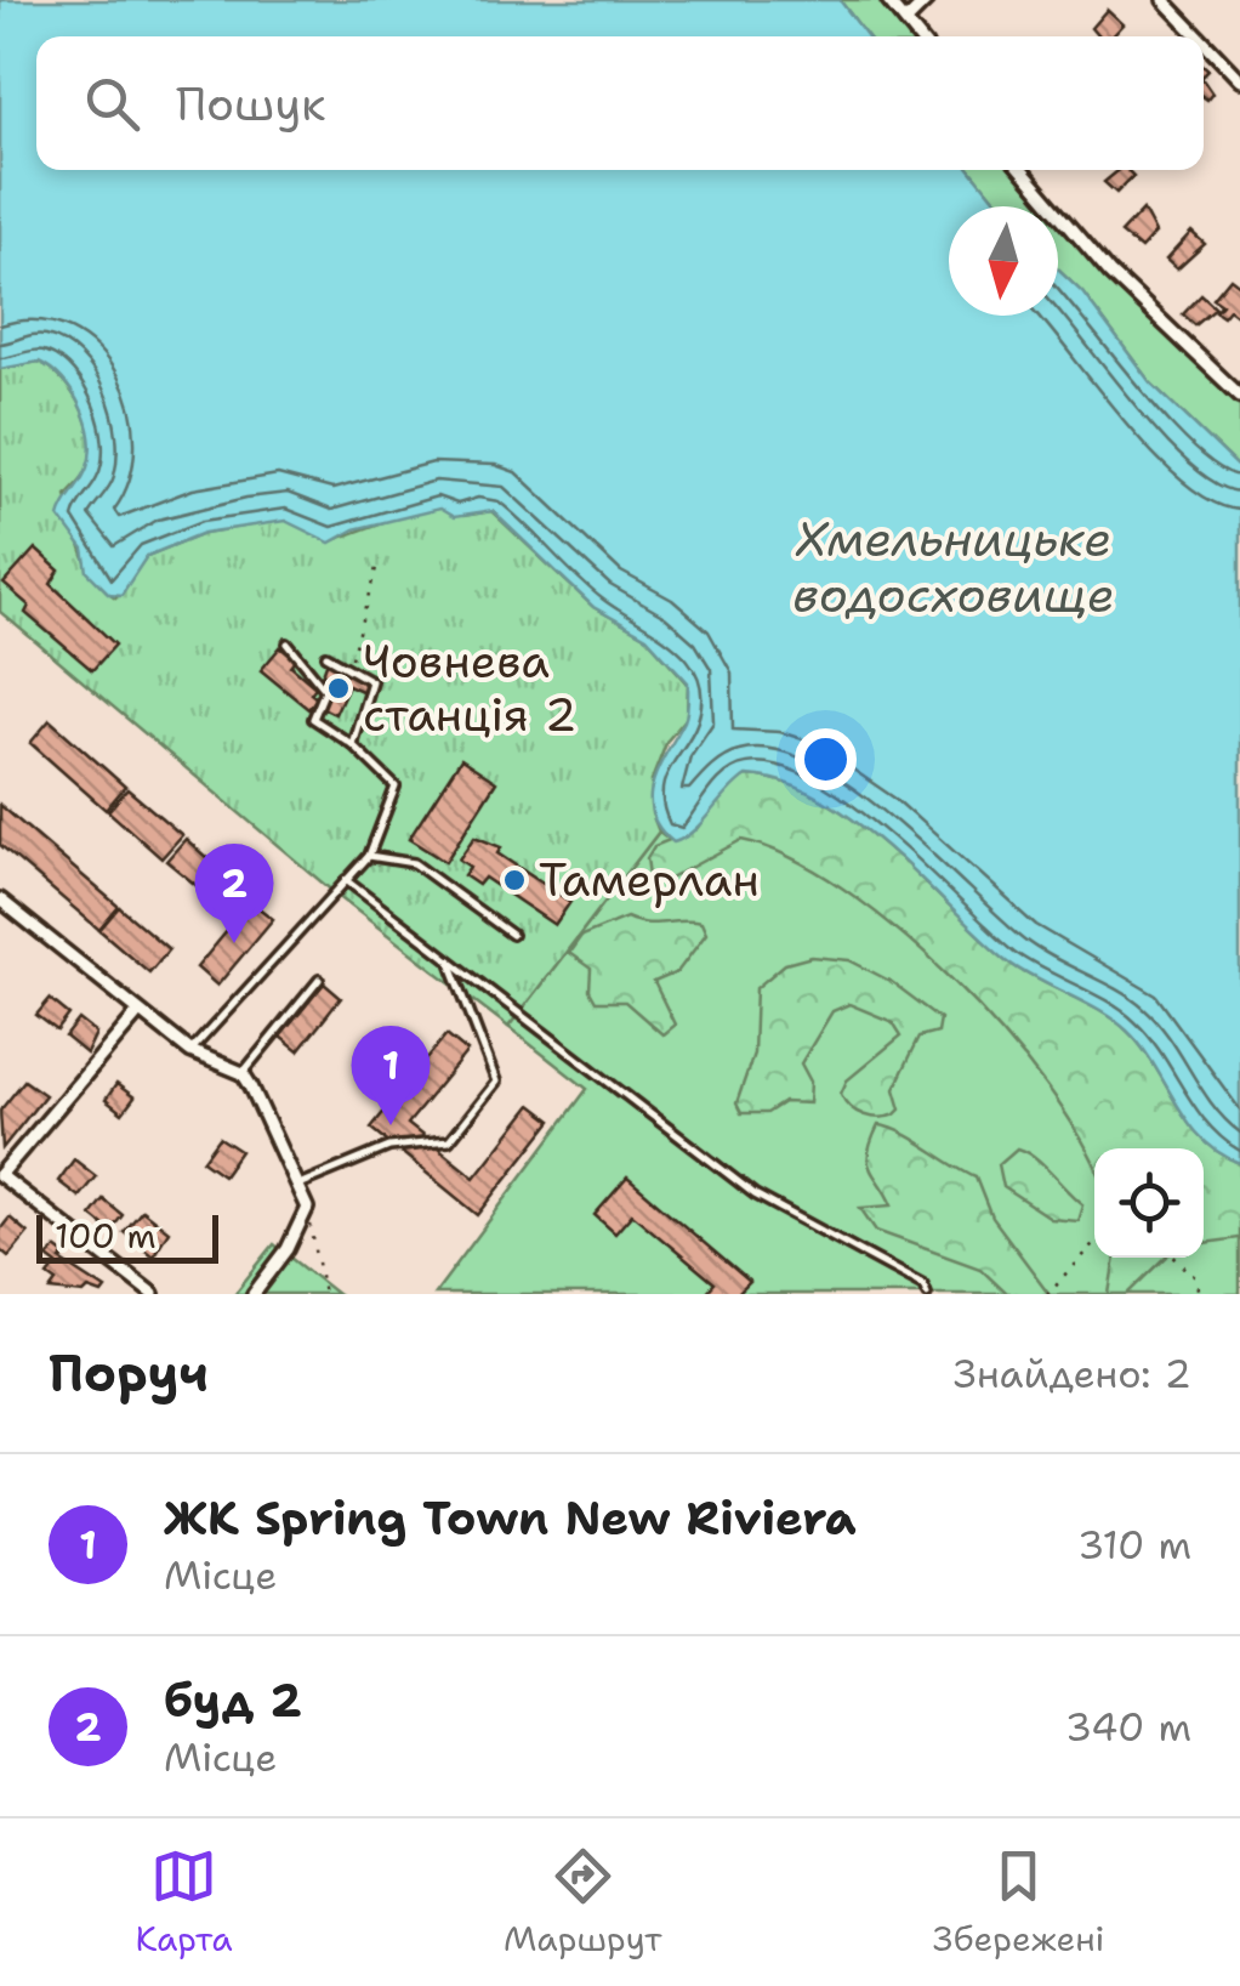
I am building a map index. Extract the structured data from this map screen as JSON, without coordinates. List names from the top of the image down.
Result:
{
  "water": ["Хмельницьке водосховище"],
  "places": ["Човнева станція 2", "Тамерлан"],
  "scale_bar": "100 m",
  "north": "bottom",
  "page": {
    "search": "Пошук",
    "pins": ["2", "1"],
    "scale": "100 m",
    "heading": ["Поруч", "Знайдено: 2"],
    "list": [
      {
        "mark": "1",
        "name": "ЖК Spring Town New Riviera",
        "note": "Місце",
        "value": "310 m"
      },
      {
        "mark": "2",
        "name": "буд 2",
        "note": "Місце",
        "value": "340 m"
      }
    ],
    "nav": ["Карта", "Маршрут", "Збережені"]
  }
}
